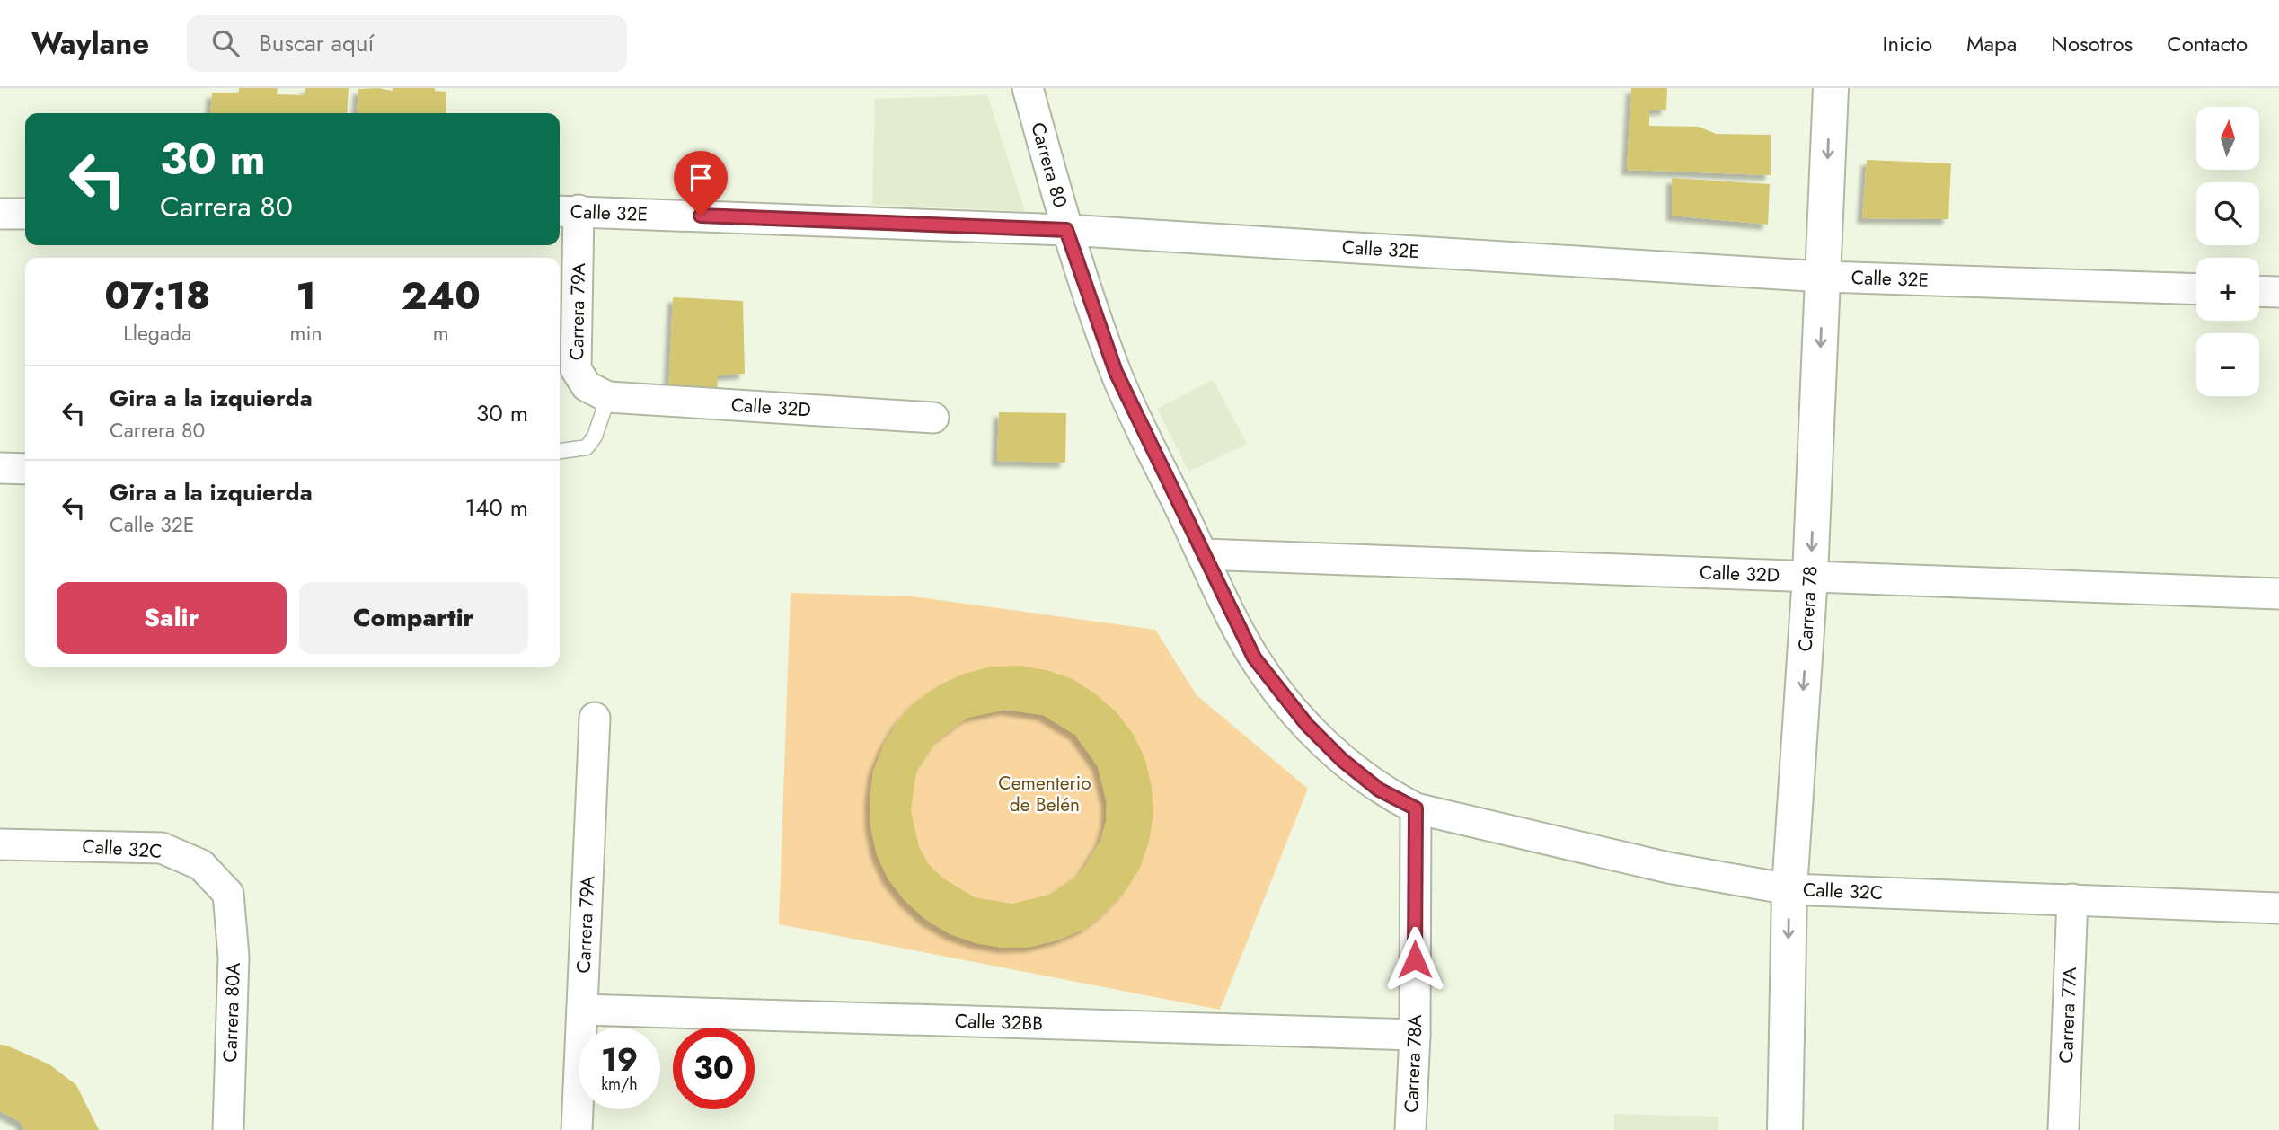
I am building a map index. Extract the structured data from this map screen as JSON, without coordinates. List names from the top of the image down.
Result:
{
  "streets": {
    "street": [
      "Carrera 80",
      "Calle 32E",
      "Carrera 79A",
      "Calle 32D",
      "Carrera 78",
      "Calle 32C",
      "Carrera 80A",
      "Carrera 77A",
      "Calle 32BB",
      "Carrera 78A"
    ]
  },
  "crossings": [
    ["Carrera 80", "Calle 32E"],
    ["Carrera 80", "Calle 32D"],
    ["Carrera 80", "Calle 32C"],
    ["Carrera 80", "Carrera 78A"],
    ["Calle 32E", "Carrera 79A"],
    ["Calle 32E", "Carrera 78"],
    ["Carrera 79A", "Calle 32D"],
    ["Carrera 79A", "Calle 32BB"],
    ["Calle 32D", "Carrera 78"],
    ["Carrera 78", "Calle 32C"],
    ["Calle 32C", "Carrera 80A"],
    ["Calle 32C", "Carrera 77A"],
    ["Calle 32C", "Carrera 78A"],
    ["Calle 32BB", "Carrera 78A"]
  ],
  "one_way": ["Carrera 78"],
  "parks": ["Cementerio de Belén"],
  "north": "top",
  "page": {
    "header": "Waylane",
    "search": "Buscar aquí",
    "nav": [
      "Inicio",
      "Mapa",
      "Nosotros",
      "Contacto"
    ],
    "map_buttons": ["+", "−"],
    "turn": ["30 m", "Carrera 80"],
    "eta": [
      "07:18",
      "Llegada",
      "1",
      "min",
      "240",
      "m"
    ],
    "list": [
      {
        "name": "Gira a la izquierda",
        "note": "Carrera 80",
        "value": "30 m"
      },
      {
        "name": "Gira a la izquierda",
        "note": "Calle 32E",
        "value": "140 m"
      }
    ],
    "buttons": ["Salir", "Compartir"],
    "speed": "19 km/h",
    "limit": "30"
  }
}
